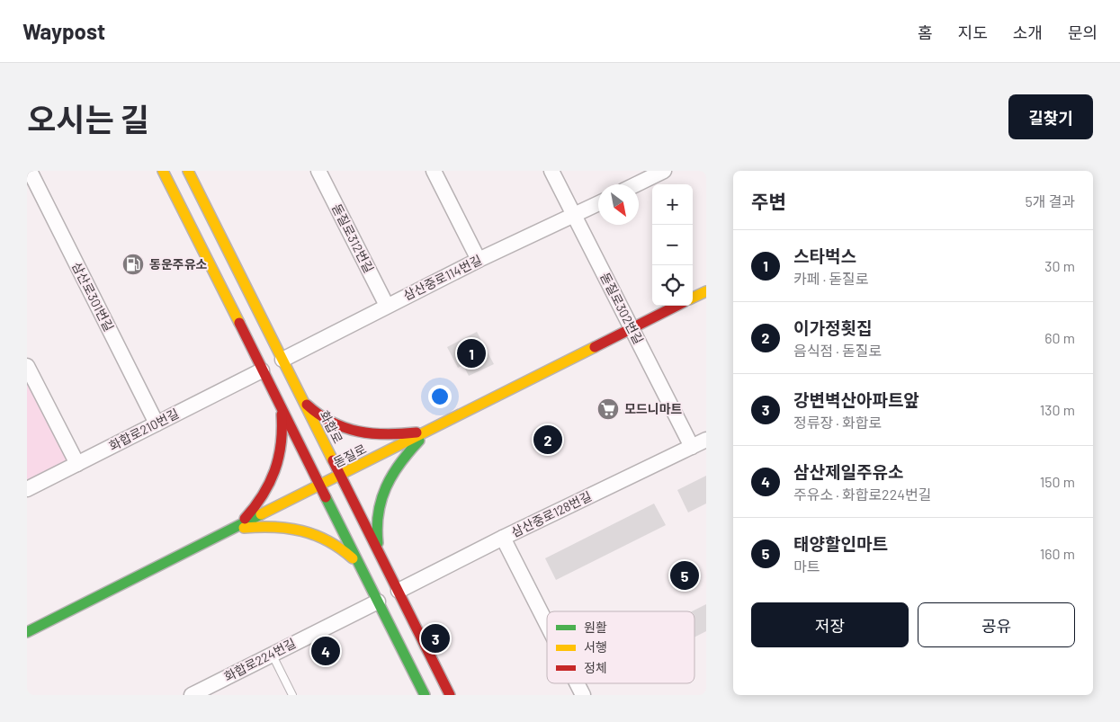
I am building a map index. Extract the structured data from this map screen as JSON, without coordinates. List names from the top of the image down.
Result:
{
  "streets": {
    "main road": ["화합로", "돋질로"],
    "street": [
      "돋질로312번길",
      "삼산중로114번길",
      "삼산로301번길",
      "돋질로302번길",
      "화합로210번길",
      "삼산중로128번길",
      "화합로224번길"
    ]
  },
  "crossings": [
    ["돋질로312번길", "삼산중로114번길"],
    ["삼산중로114번길", "돋질로302번길"],
    ["삼산중로114번길", "화합로"],
    ["삼산로301번길", "화합로210번길"],
    ["돋질로302번길", "돋질로"],
    ["돋질로302번길", "삼산중로128번길"],
    ["화합로", "돋질로"],
    ["화합로", "삼산중로128번길"]
  ],
  "places": {
    "fuel station": ["동운주유소"],
    "supermarket": ["모드니마트"]
  },
  "legend": ["원활", "서행", "정체"],
  "north": "bottom right",
  "page": {
    "header": "Waypost",
    "nav": [
      "홈",
      "지도",
      "소개",
      "문의"
    ],
    "title": "오시는 길",
    "buttons": [
      "길찾기",
      ["저장", "공유"]
    ],
    "heading": ["주변", "5개 결과"],
    "map_buttons": ["+", "−"],
    "list": [
      {
        "mark": "1",
        "name": "스타벅스",
        "note": "카페 · 돋질로",
        "value": "30 m"
      },
      {
        "mark": "2",
        "name": "이가정횟집",
        "note": "음식점 · 돋질로",
        "value": "60 m"
      },
      {
        "mark": "3",
        "name": "강변벽산아파트앞",
        "note": "정류장 · 화합로",
        "value": "130 m"
      },
      {
        "mark": "4",
        "name": "삼산제일주유소",
        "note": "주유소 · 화합로224번길",
        "value": "150 m"
      },
      {
        "mark": "5",
        "name": "태양할인마트",
        "note": "마트",
        "value": "160 m"
      }
    ],
    "pins": [
      "1",
      "2",
      "5",
      "3",
      "4"
    ]
  }
}
